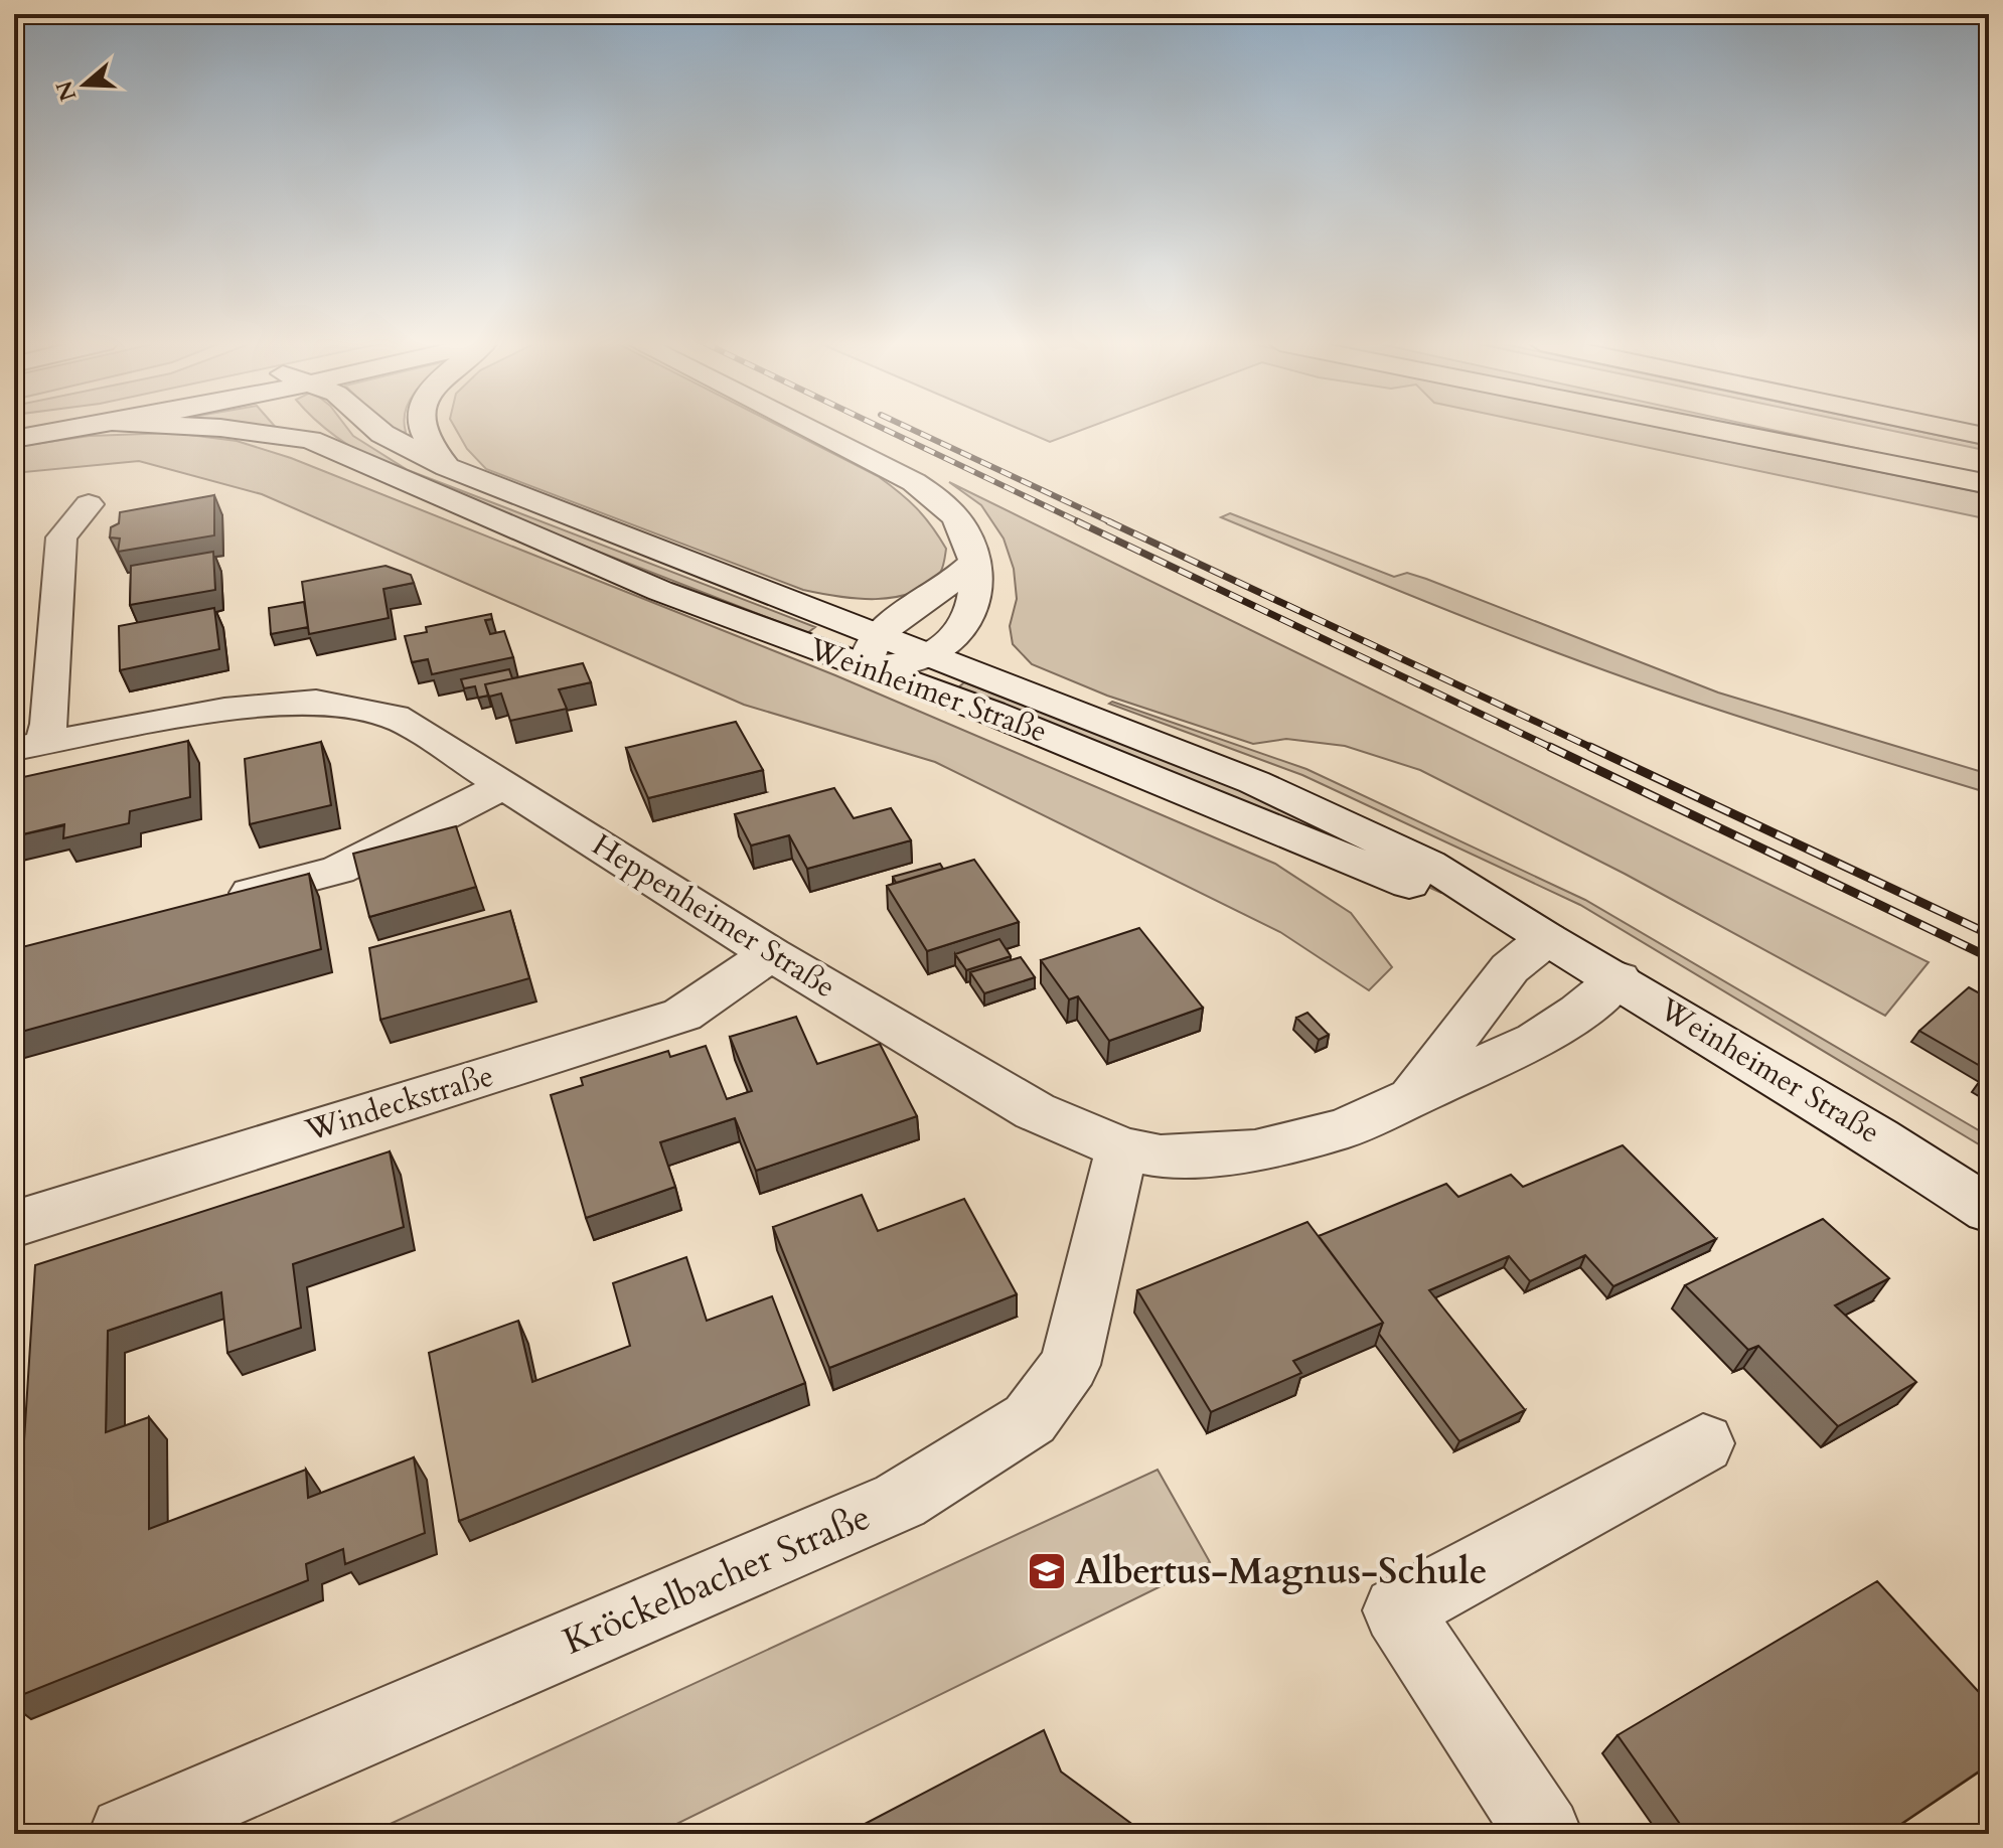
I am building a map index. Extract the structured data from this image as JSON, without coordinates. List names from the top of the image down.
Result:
{
  "streets": {
    "street": [
      "Weinheimer Straße",
      "Heppenheimer Straße",
      "Windeckstraße",
      "Kröckelbacher Straße"
    ]
  },
  "crossings": [
    ["Weinheimer Straße", "Heppenheimer Straße"],
    ["Heppenheimer Straße", "Windeckstraße"],
    ["Heppenheimer Straße", "Kröckelbacher Straße"]
  ],
  "places": {
    "school or university": ["Albertus-Magnus-Schule"]
  },
  "north": "left"
}
